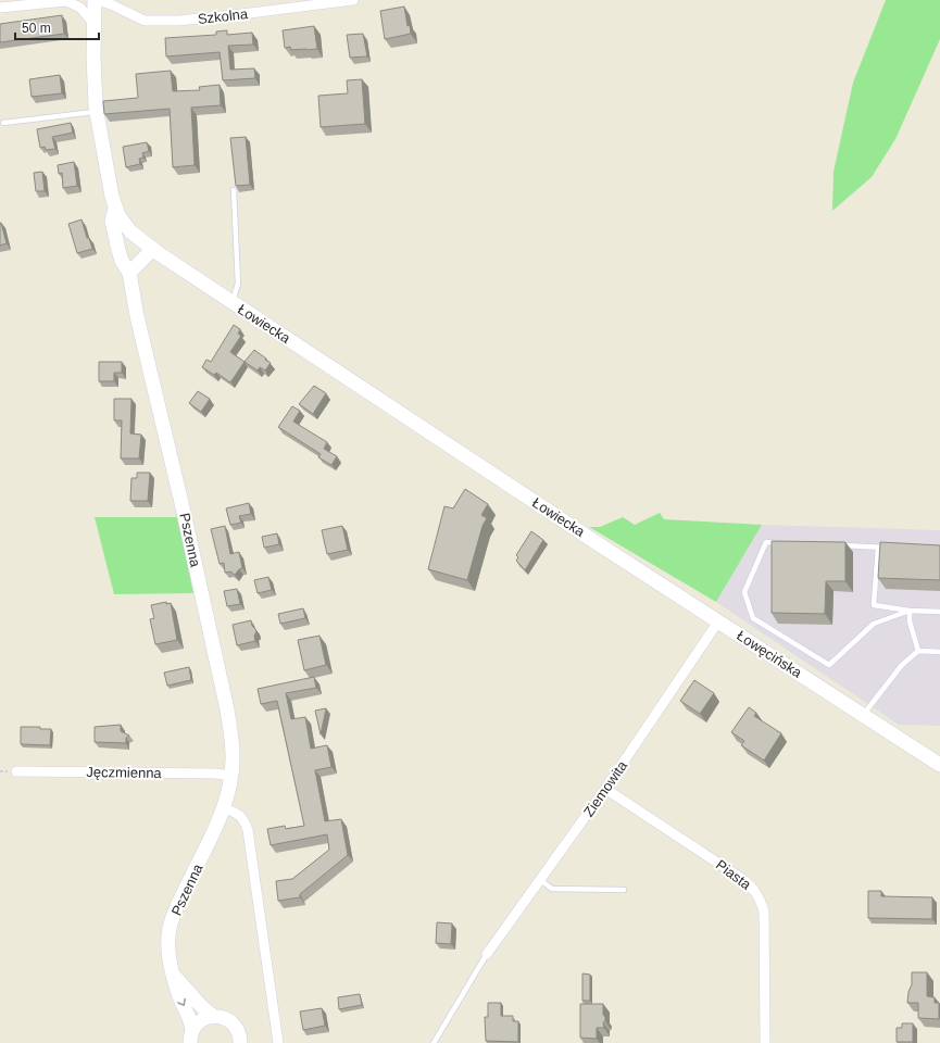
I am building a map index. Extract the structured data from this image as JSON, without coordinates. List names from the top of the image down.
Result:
{
  "streets": {
    "street": [
      "Szkolna",
      "Łowiecka",
      "Pszenna",
      "Łowęcińska",
      "Jęczmienna",
      "Ziemowita",
      "Piasta"
    ]
  },
  "crossings": [
    ["Szkolna", "Łowiecka"],
    ["Łowiecka", "Pszenna"],
    ["Łowiecka", "Łowęcińska"],
    ["Pszenna", "Jęczmienna"],
    ["Łowęcińska", "Ziemowita"],
    ["Ziemowita", "Piasta"]
  ],
  "scale_bar": "50 m"
}
